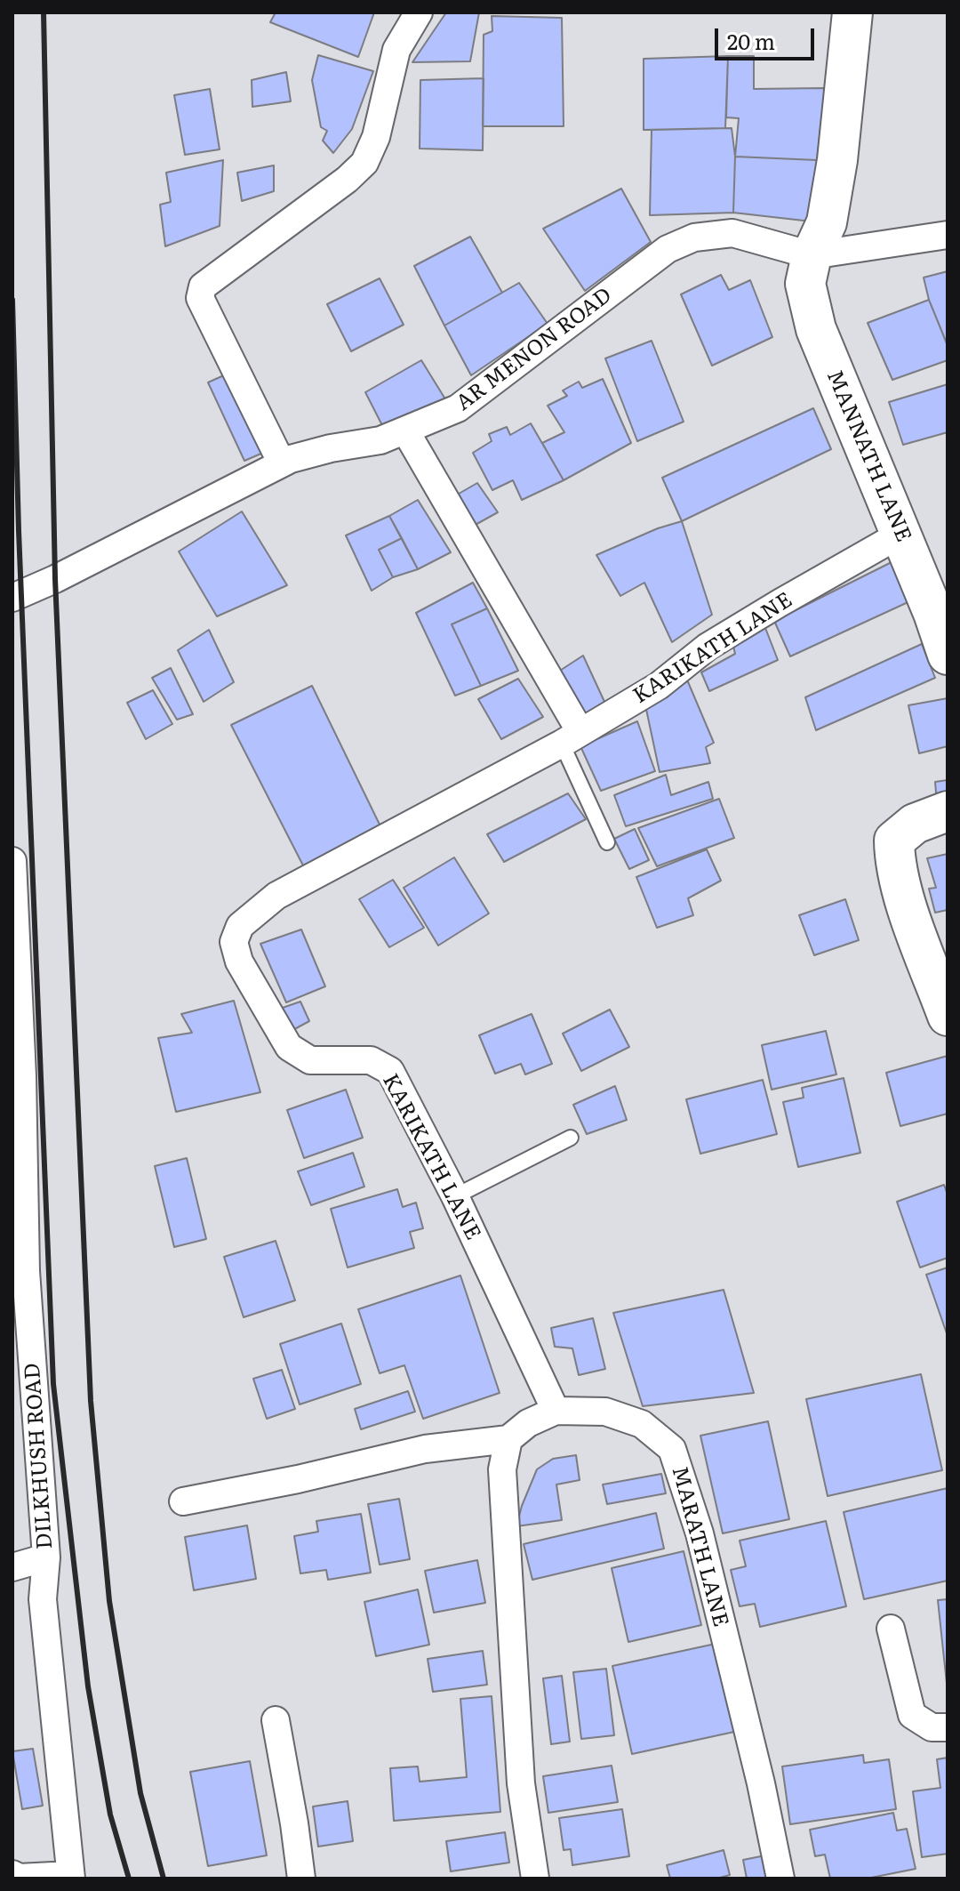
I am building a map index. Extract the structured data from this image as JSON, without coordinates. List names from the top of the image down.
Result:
{
  "streets": {
    "street": [
      "AR MENON ROAD",
      "MANNATH LANE",
      "KARIKATH LANE",
      "DILKHUSH ROAD",
      "MARATH LANE"
    ]
  },
  "crossings": [
    ["AR MENON ROAD", "MANNATH LANE"],
    ["MANNATH LANE", "KARIKATH LANE"],
    ["KARIKATH LANE", "MARATH LANE"]
  ],
  "scale_bar": "20 m"
}
